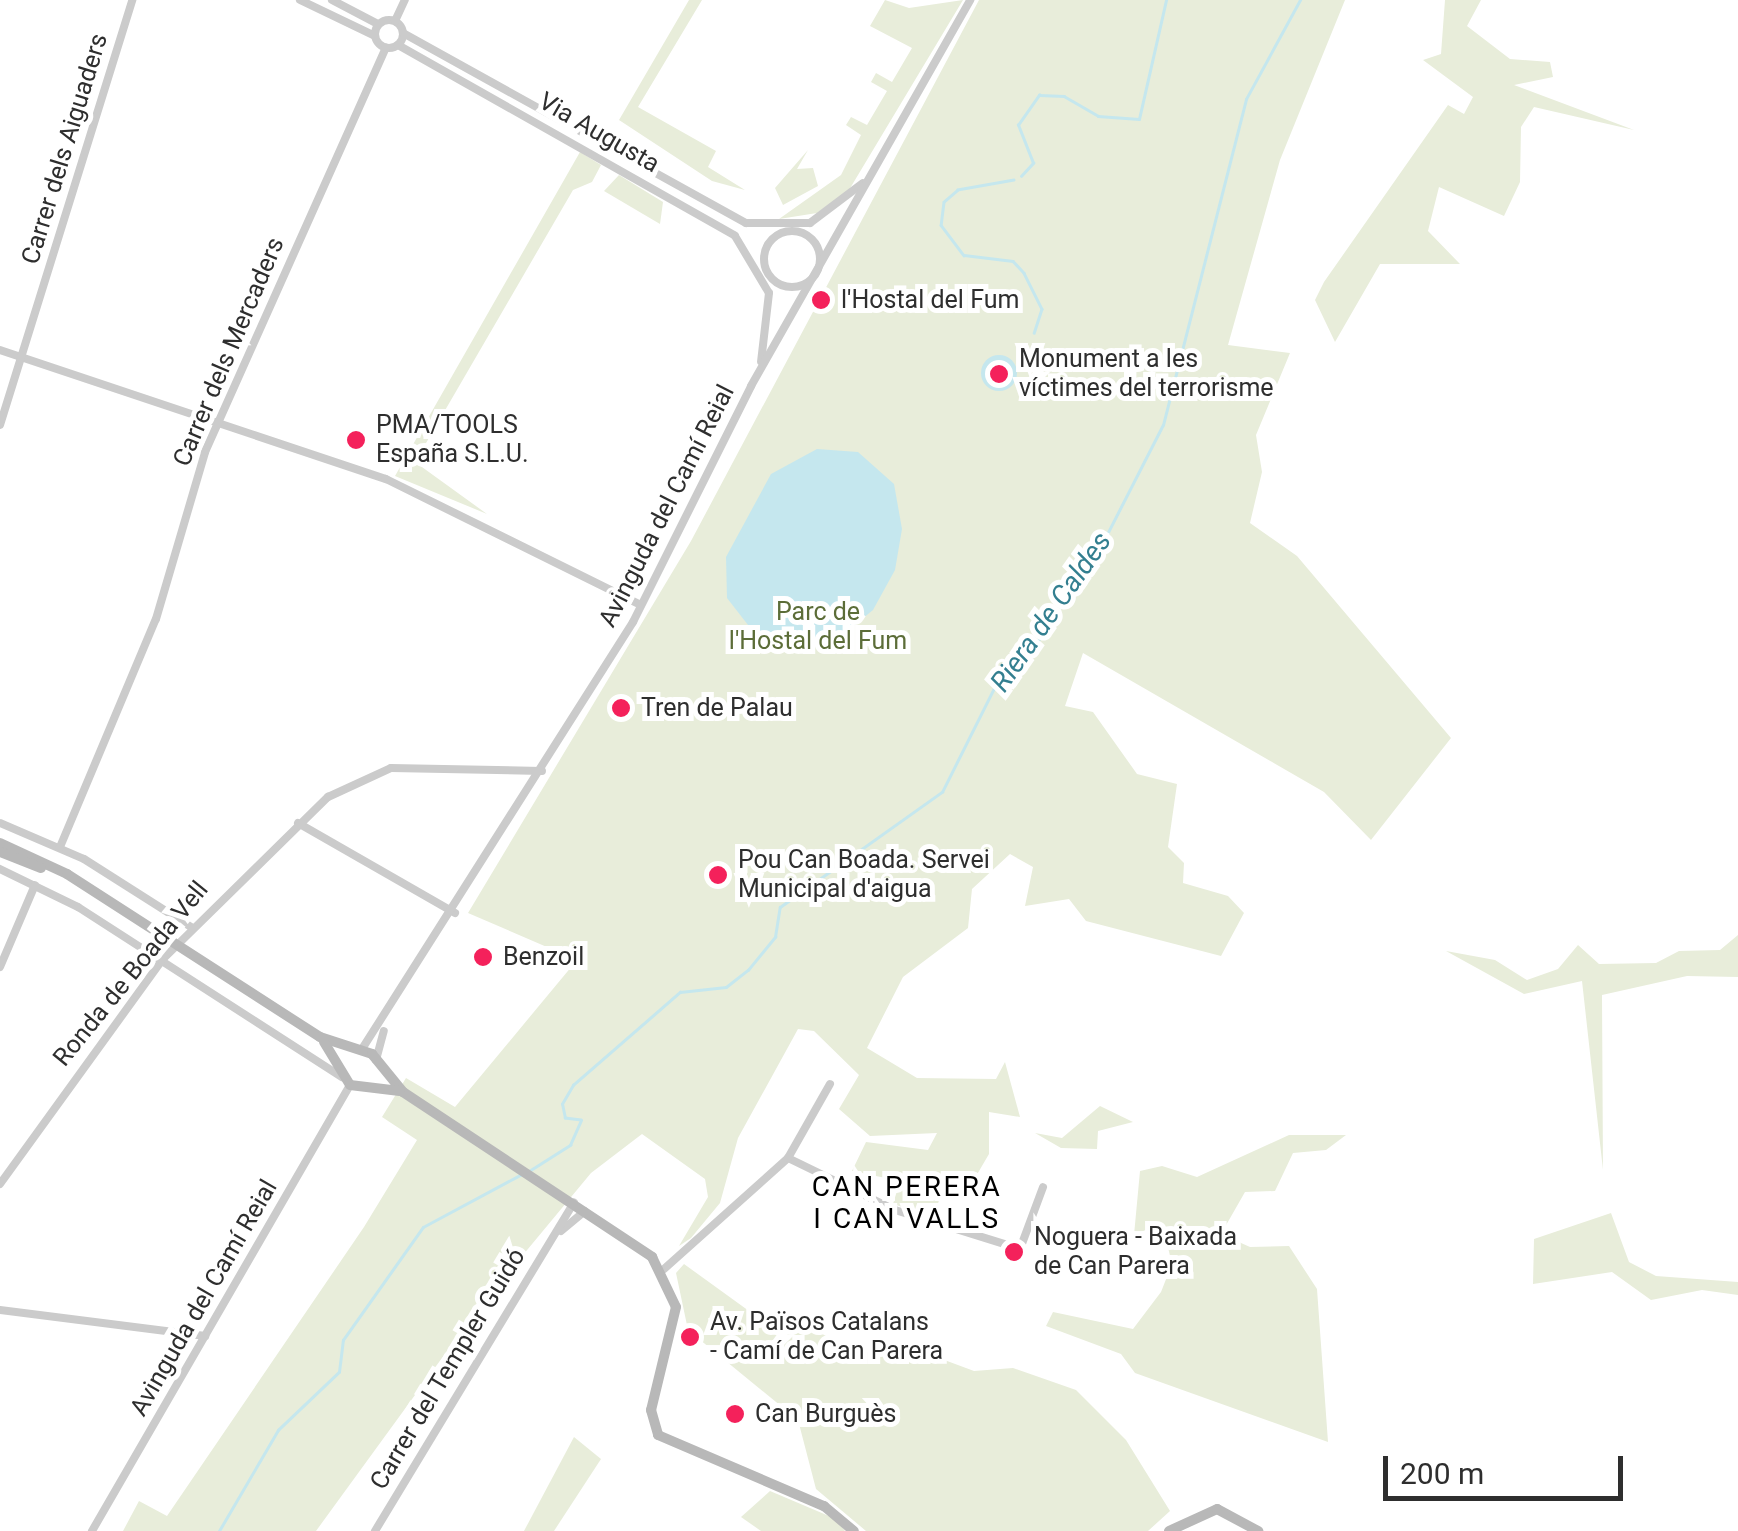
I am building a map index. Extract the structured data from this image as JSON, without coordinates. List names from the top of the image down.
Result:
{
  "streets": {
    "street": [
      "Via Augusta",
      "Carrer dels Aiguaders",
      "Carrer dels Mercaders",
      "Avinguda del Camí Reial",
      "Ronda de Boada Vell",
      "Carrer del Templer Guidó"
    ]
  },
  "crossings": [
    ["Via Augusta", "Carrer dels Mercaders"],
    ["Via Augusta", "Avinguda del Camí Reial"],
    ["Avinguda del Camí Reial", "Ronda de Boada Vell"]
  ],
  "districts": ["CAN PERERA I CAN VALLS"],
  "water": ["Riera de Caldes"],
  "parks": ["Parc de l'Hostal del Fum"],
  "places": [
    "l'Hostal del Fum",
    "Monument a les víctimes del terrorisme",
    "PMA/TOOLS España S.L.U.",
    "Tren de Palau",
    "Pou Can Boada. Servei Municipal d'aigua",
    "Benzoil",
    "Noguera - Baixada de Can Parera",
    "Av. Països Catalans - Camí de Can Parera",
    "Can Burguès"
  ],
  "scale_bar": "200 m"
}
